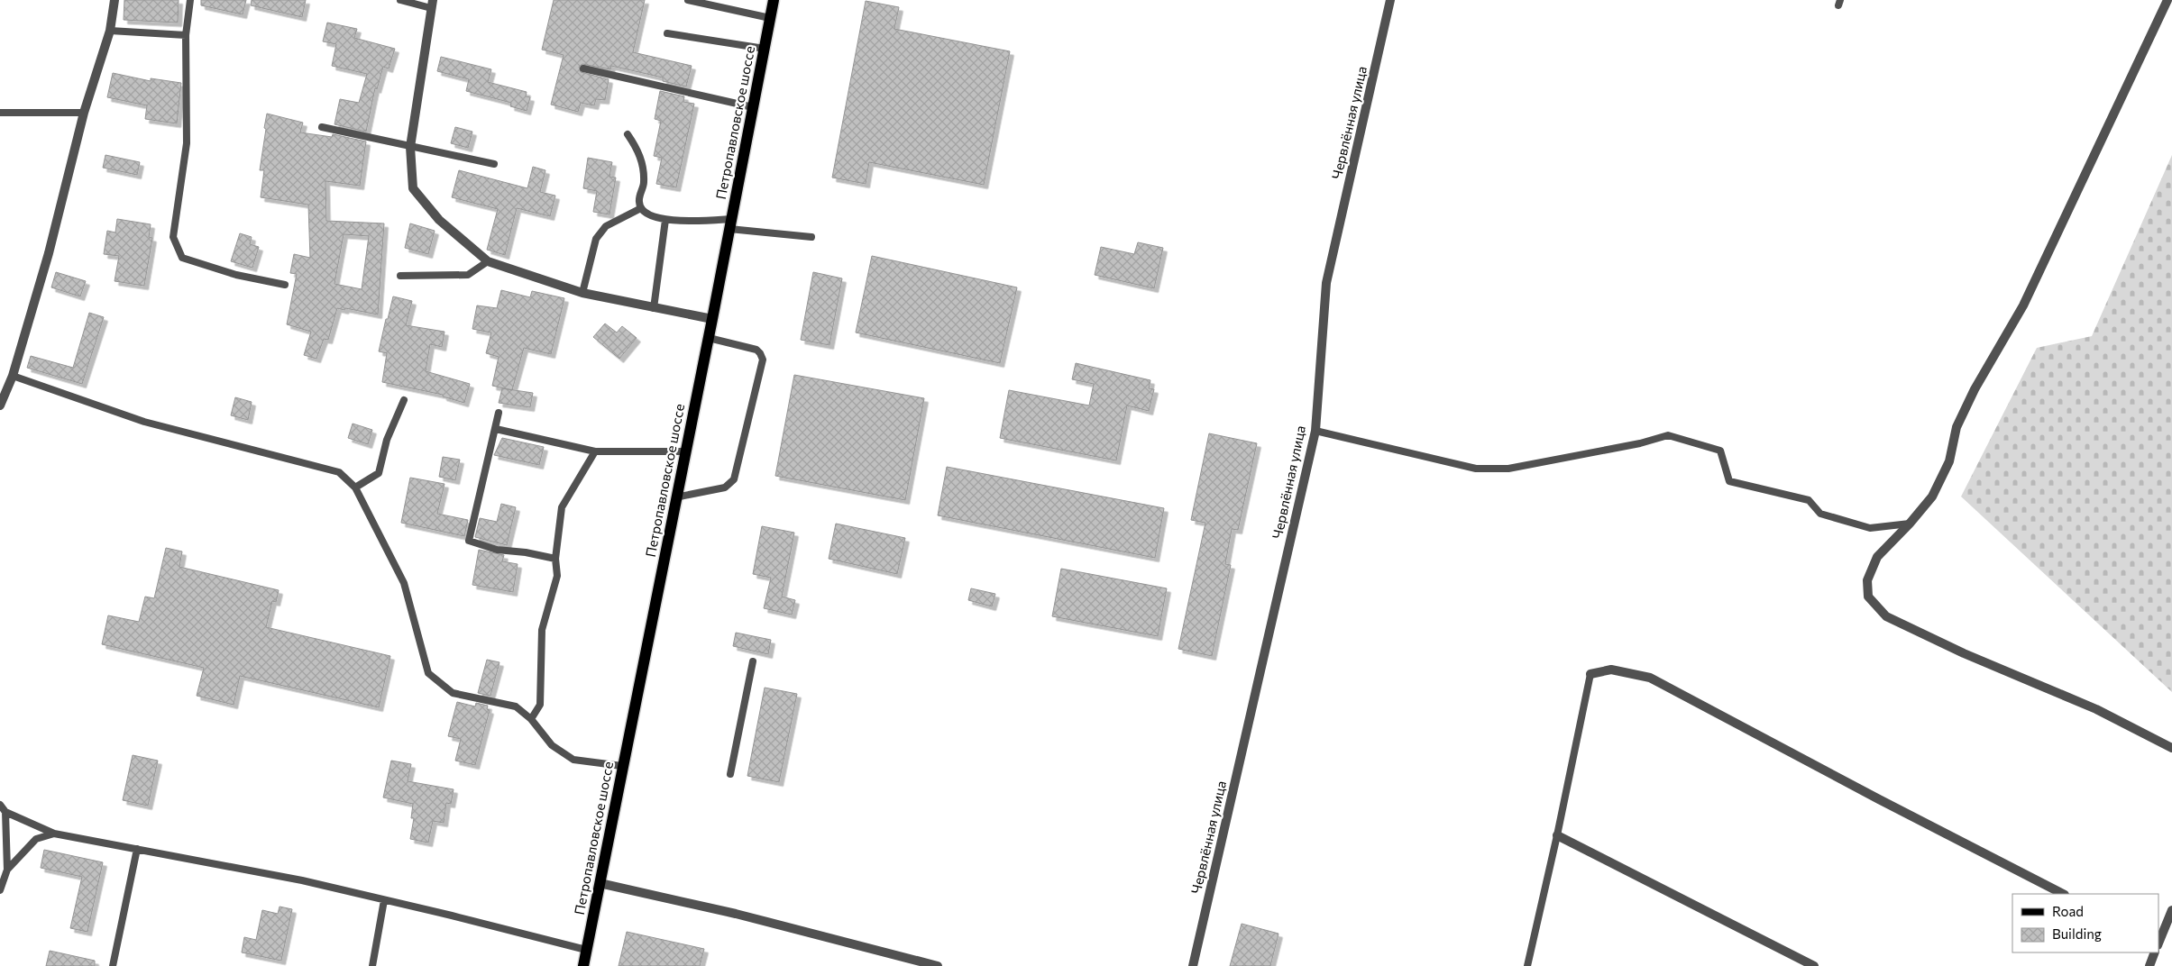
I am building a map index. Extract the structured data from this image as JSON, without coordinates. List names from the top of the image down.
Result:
{
  "streets": {
    "main road": ["Петропавловское шоссе"],
    "street": ["Червлённая улица"]
  },
  "legend": ["Road", "Building"]
}
